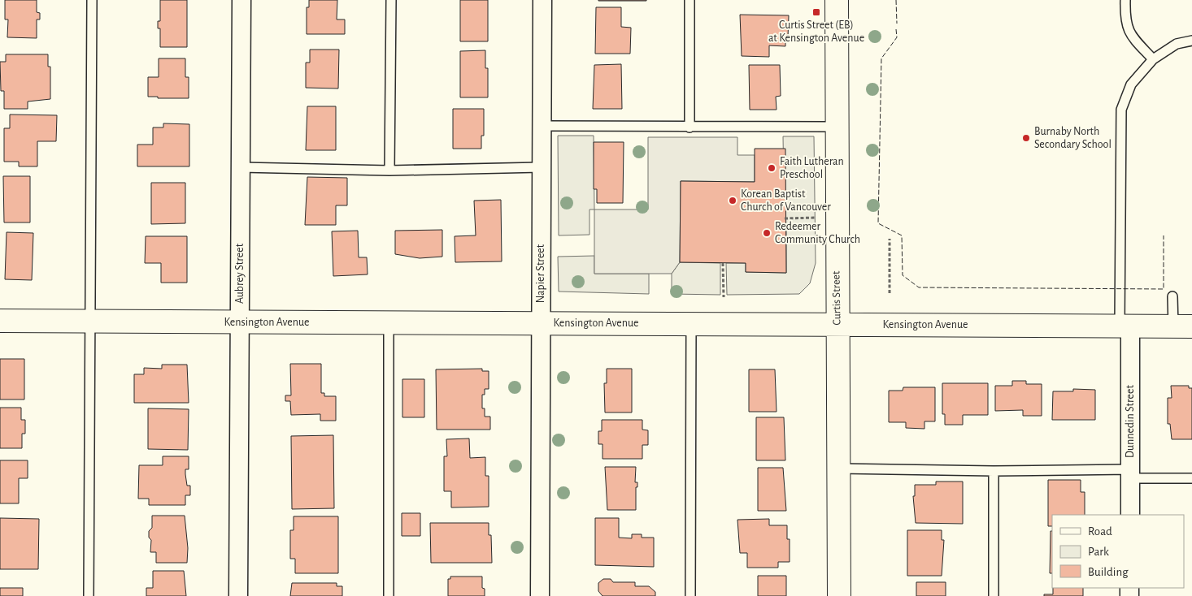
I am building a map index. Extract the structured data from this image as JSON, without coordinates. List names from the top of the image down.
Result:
{
  "streets": {
    "street": [
      "Aubrey Street",
      "Napier Street",
      "Curtis Street",
      "Kensington Avenue",
      "Dunnedin Street"
    ]
  },
  "crossings": [
    ["Aubrey Street", "Kensington Avenue"],
    ["Napier Street", "Kensington Avenue"],
    ["Curtis Street", "Kensington Avenue"],
    ["Kensington Avenue", "Dunnedin Street"]
  ],
  "places": {
    "transit": ["Curtis Street (EB) at Kensington Avenue"],
    "other": [
      "Burnaby North Secondary School",
      "Faith Lutheran Preschool",
      "Korean Baptist Church of Vancouver",
      "Redeemer Community Church"
    ]
  },
  "legend": ["Road", "Park", "Building"]
}
